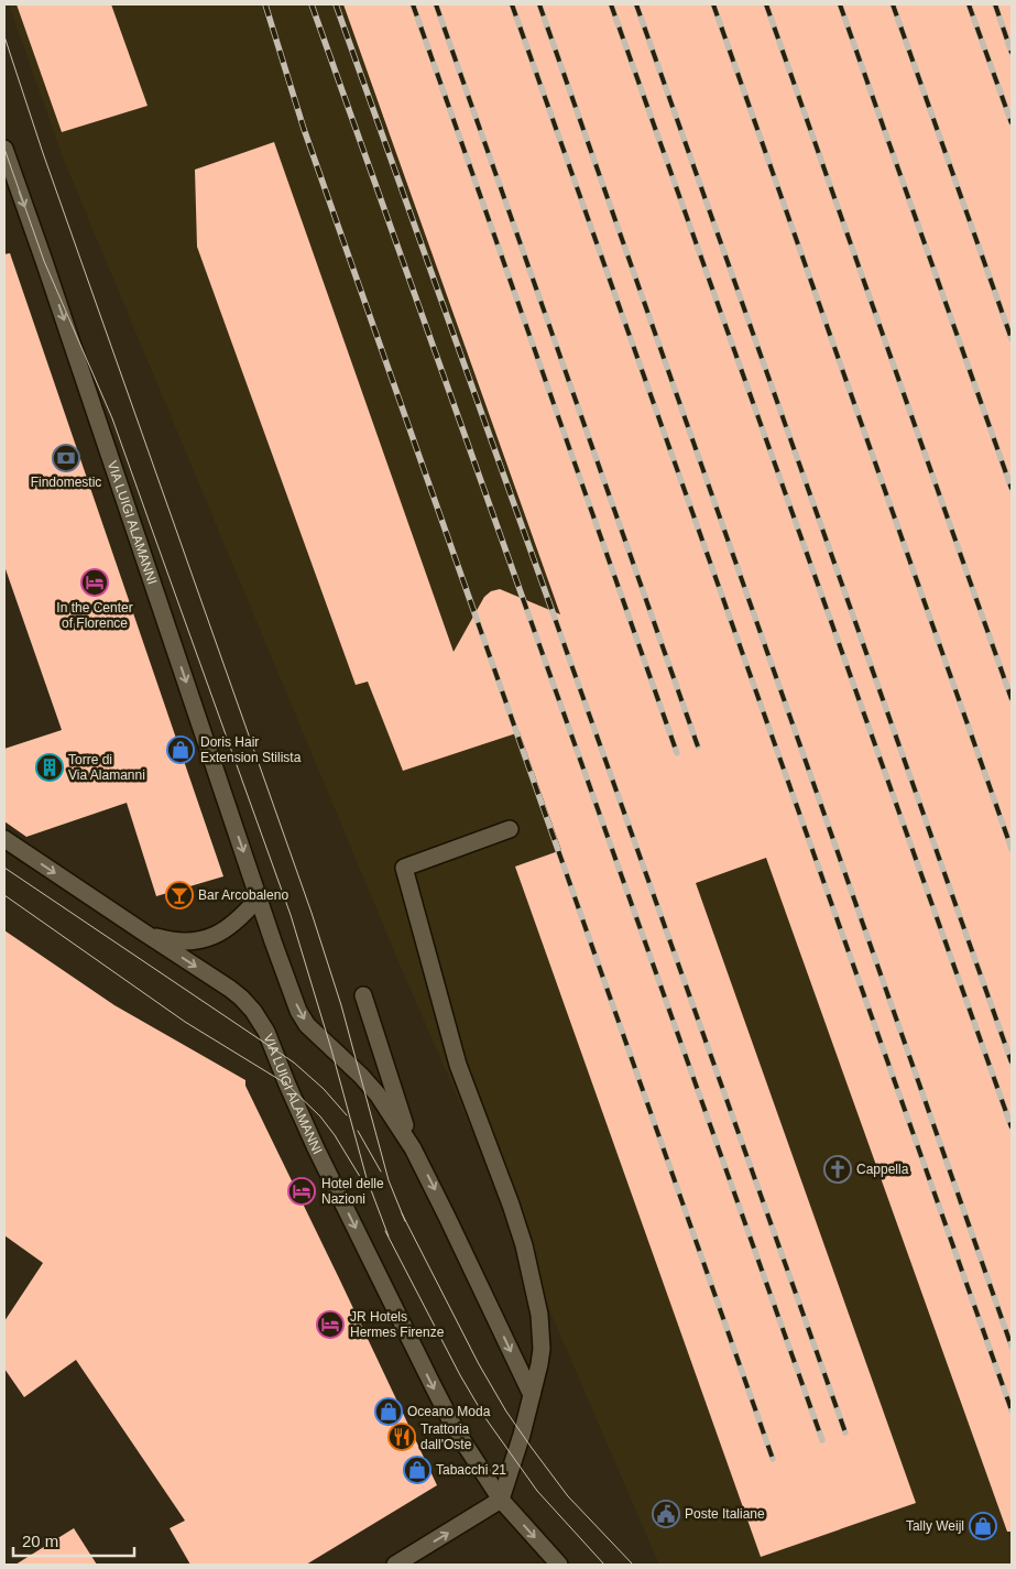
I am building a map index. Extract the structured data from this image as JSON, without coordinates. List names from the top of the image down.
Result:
{
  "streets": {
    "street": ["VIA LUIGI ALAMANNI"]
  },
  "one_way": ["VIA LUIGI ALAMANNI"],
  "places": {
    "bank": ["Findomestic"],
    "hotel": ["In the Center of Florence", "Hotel delle Nazioni", "JR Hotels Hermes Firenze"],
    "shop": [
      "Doris Hair Extension Stilista",
      "Oceano Moda",
      "Tabacchi 21",
      "Tally Weijl"
    ],
    "building": ["Torre di Via Alamanni"],
    "bar": ["Bar Arcobaleno"],
    "church": ["Cappella"],
    "restaurant": ["Trattoria dall'Oste"],
    "public building": ["Poste Italiane"]
  },
  "scale_bar": "20 m"
}
